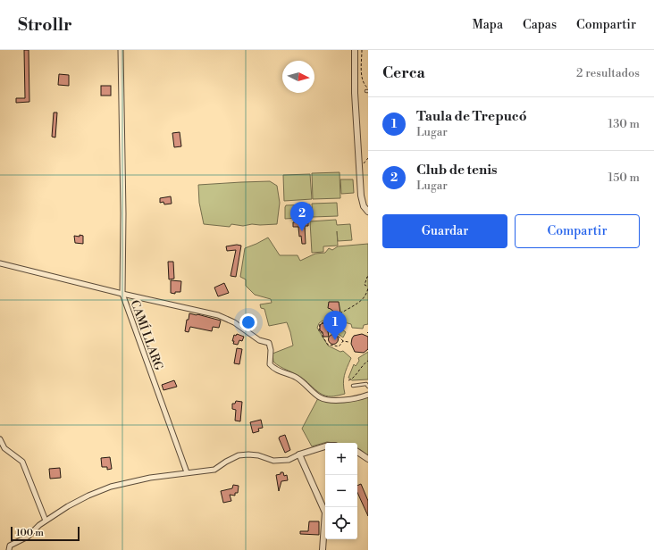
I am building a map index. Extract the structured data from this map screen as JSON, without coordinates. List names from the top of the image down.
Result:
{
  "streets": {
    "street": ["CAMÍ LLARG"]
  },
  "scale_bar": "100 m",
  "north": "right",
  "page": {
    "header": "Strollr",
    "nav": ["Mapa", "Capas", "Compartir"],
    "heading": ["Cerca", "2 resultados"],
    "list": [
      {
        "mark": "1",
        "name": "Taula de Trepucó",
        "note": "Lugar",
        "value": "130 m"
      },
      {
        "mark": "2",
        "name": "Club de tenis",
        "note": "Lugar",
        "value": "150 m"
      }
    ],
    "pins": ["2", "1"],
    "buttons": ["Guardar", "Compartir"],
    "map_buttons": ["+", "−"],
    "scale": "100 m"
  }
}
